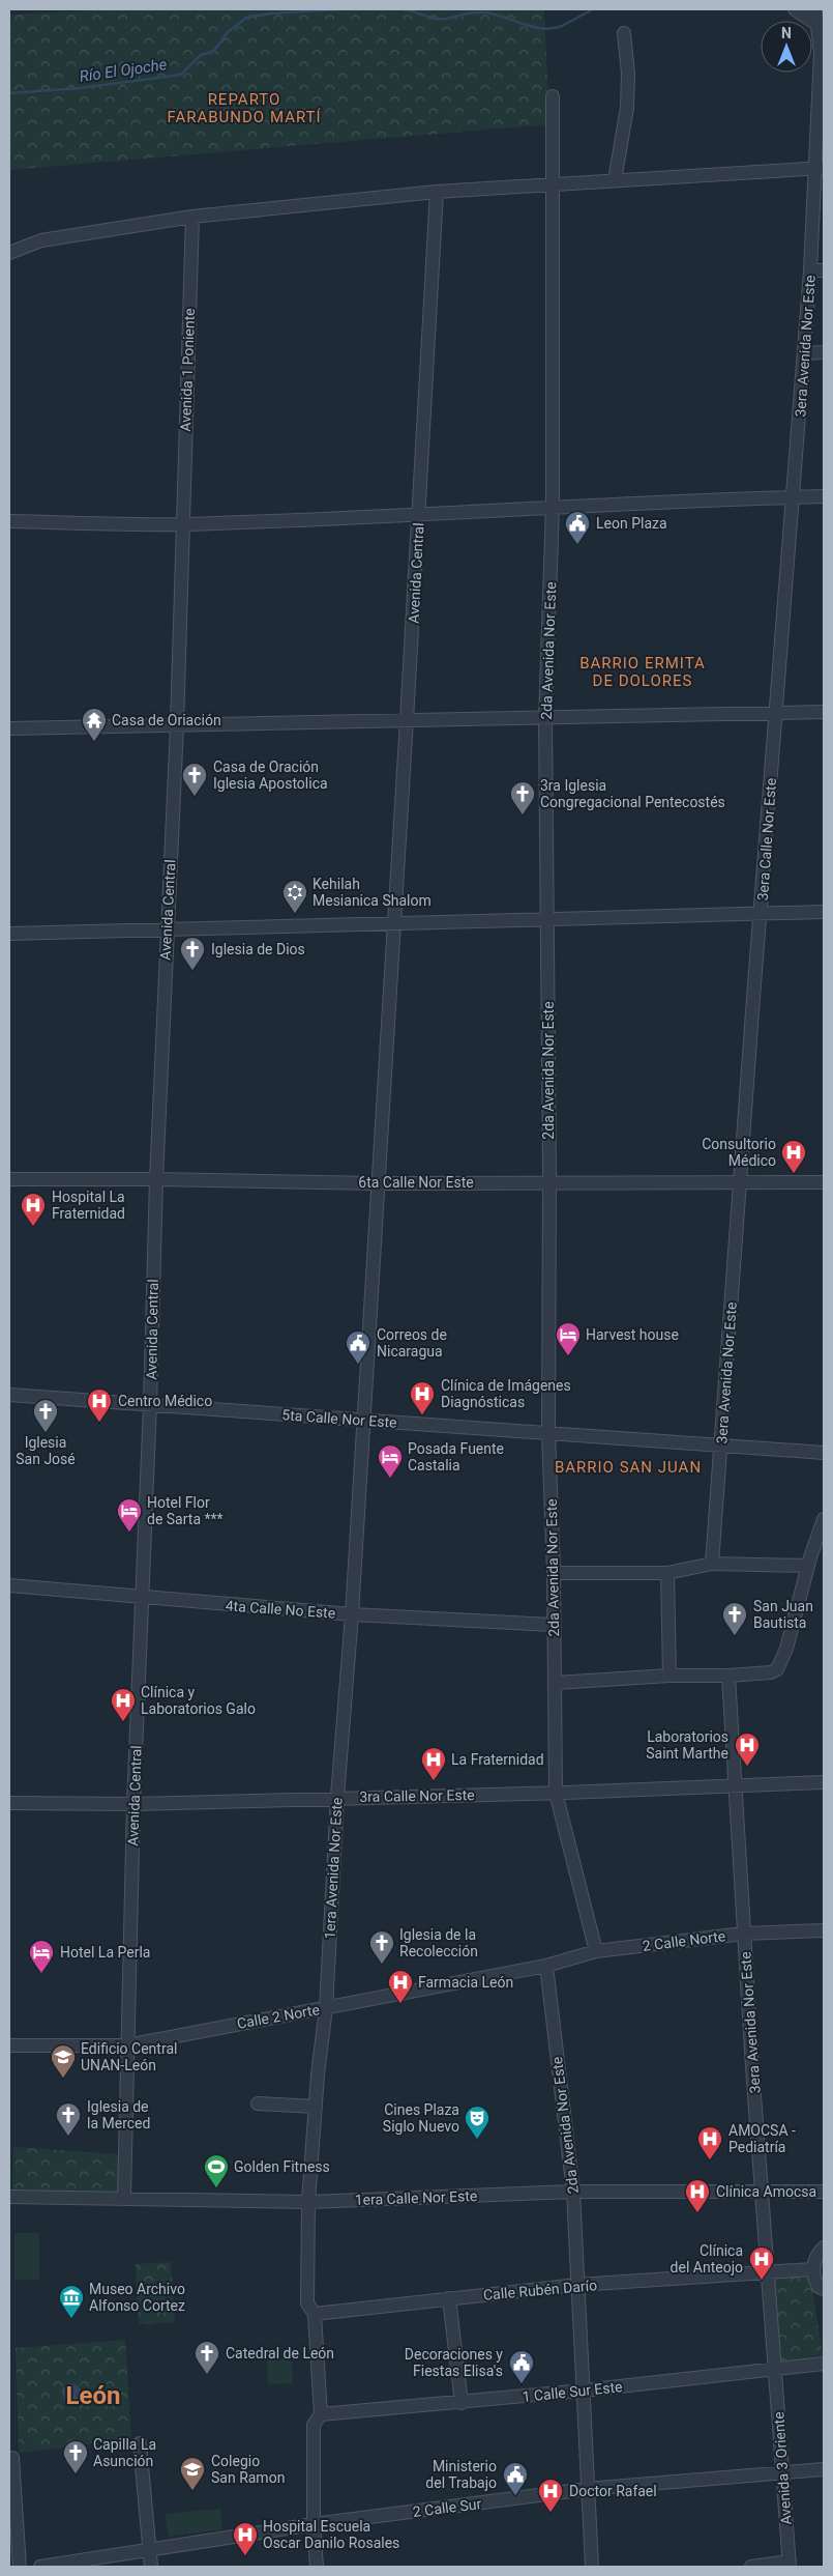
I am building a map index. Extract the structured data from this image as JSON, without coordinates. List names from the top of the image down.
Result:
{
  "streets": {
    "street": [
      "3era Avenida Nor Este",
      "Avenida 1 Poniente",
      "Avenida Central",
      "2da Avenida Nor Este",
      "3era Calle Nor Este",
      "6ta Calle Nor Este",
      "5ta Calle Nor Este",
      "4ta Calle No Este",
      "3ra Calle Nor Este",
      "1era Avenida Nor Este",
      "2 Calle Norte",
      "Calle 2 Norte",
      "1era Calle Nor Este",
      "Calle Rubén Darío",
      "1 Calle Sur Este",
      "Avenida 3 Oriente",
      "2 Calle Sur"
    ]
  },
  "crossings": [
    ["3era Avenida Nor Este", "3era Calle Nor Este"],
    ["3era Avenida Nor Este", "6ta Calle Nor Este"],
    ["3era Avenida Nor Este", "5ta Calle Nor Este"],
    ["3era Avenida Nor Este", "3ra Calle Nor Este"],
    ["3era Avenida Nor Este", "2 Calle Norte"],
    ["3era Avenida Nor Este", "1era Calle Nor Este"],
    ["3era Avenida Nor Este", "Calle Rubén Darío"],
    ["3era Avenida Nor Este", "1 Calle Sur Este"],
    ["3era Avenida Nor Este", "Avenida 3 Oriente"],
    ["Avenida 1 Poniente", "Avenida Central"],
    ["Avenida Central", "6ta Calle Nor Este"],
    ["Avenida Central", "5ta Calle Nor Este"],
    ["Avenida Central", "4ta Calle No Este"],
    ["Avenida Central", "3ra Calle Nor Este"],
    ["Avenida Central", "1era Avenida Nor Este"],
    ["Avenida Central", "Calle 2 Norte"],
    ["Avenida Central", "1era Calle Nor Este"],
    ["2da Avenida Nor Este", "6ta Calle Nor Este"],
    ["2da Avenida Nor Este", "5ta Calle Nor Este"],
    ["2da Avenida Nor Este", "4ta Calle No Este"],
    ["2da Avenida Nor Este", "3ra Calle Nor Este"],
    ["2da Avenida Nor Este", "2 Calle Norte"],
    ["2da Avenida Nor Este", "Calle 2 Norte"],
    ["2da Avenida Nor Este", "1era Calle Nor Este"],
    ["2da Avenida Nor Este", "Calle Rubén Darío"],
    ["2da Avenida Nor Este", "1 Calle Sur Este"],
    ["2da Avenida Nor Este", "2 Calle Sur"],
    ["3era Calle Nor Este", "6ta Calle Nor Este"],
    ["5ta Calle Nor Este", "1era Avenida Nor Este"],
    ["4ta Calle No Este", "1era Avenida Nor Este"],
    ["3ra Calle Nor Este", "1era Avenida Nor Este"],
    ["1era Avenida Nor Este", "Calle 2 Norte"],
    ["1era Avenida Nor Este", "1era Calle Nor Este"],
    ["1era Avenida Nor Este", "Calle Rubén Darío"],
    ["1era Avenida Nor Este", "1 Calle Sur Este"],
    ["2 Calle Norte", "Calle 2 Norte"],
    ["1 Calle Sur Este", "Avenida 3 Oriente"],
    ["Avenida 3 Oriente", "2 Calle Sur"]
  ],
  "districts": [
    "REPARTO FARABUNDO MARTÍ",
    "BARRIO ERMITA DE DOLORES",
    "BARRIO SAN JUAN",
    "León"
  ],
  "water": ["Río El Ojoche"],
  "places": {
    "public building": [
      "Leon Plaza",
      "Correos de Nicaragua",
      "Decoraciones y Fiestas Elisa's",
      "Ministerio del Trabajo"
    ],
    "temple": ["Casa de Oriación"],
    "church": [
      "Casa de Oración Iglesia Apostolica",
      "3ra Iglesia Congregacional Pentecostés",
      "Iglesia de Dios",
      "Iglesia San José",
      "San Juan Bautista",
      "Iglesia de la Recolección",
      "Iglesia de la Merced",
      "Catedral de León",
      "Capilla La Asunción"
    ],
    "synagogue": ["Kehilah Mesianica Shalom"],
    "hospital": [
      "Consultorio Médico",
      "Hospital La Fraternidad",
      "Clínica de Imágenes Diagnósticas",
      "Centro Médico",
      "Clínica y Laboratorios Galo",
      "Laboratorios Saint Marthe",
      "La Fraternidad",
      "Farmacia León",
      "AMOCSA - Pediatría",
      "Clínica Amocsa",
      "Clínica del Anteojo",
      "Doctor Rafael",
      "Hospital Escuela Oscar Danilo Rosales"
    ],
    "hotel": [
      "Harvest house",
      "Posada Fuente Castalia",
      "Hotel Flor de Sarta ***",
      "Hotel La Perla"
    ],
    "school or university": ["Edificio Central UNAN-León", "Colegio San Ramon"],
    "theatre": ["Cines Plaza Siglo Nuevo"],
    "sports": ["Golden Fitness"],
    "museum": ["Museo Archivo Alfonso Cortez"]
  },
  "north": "top"
}
